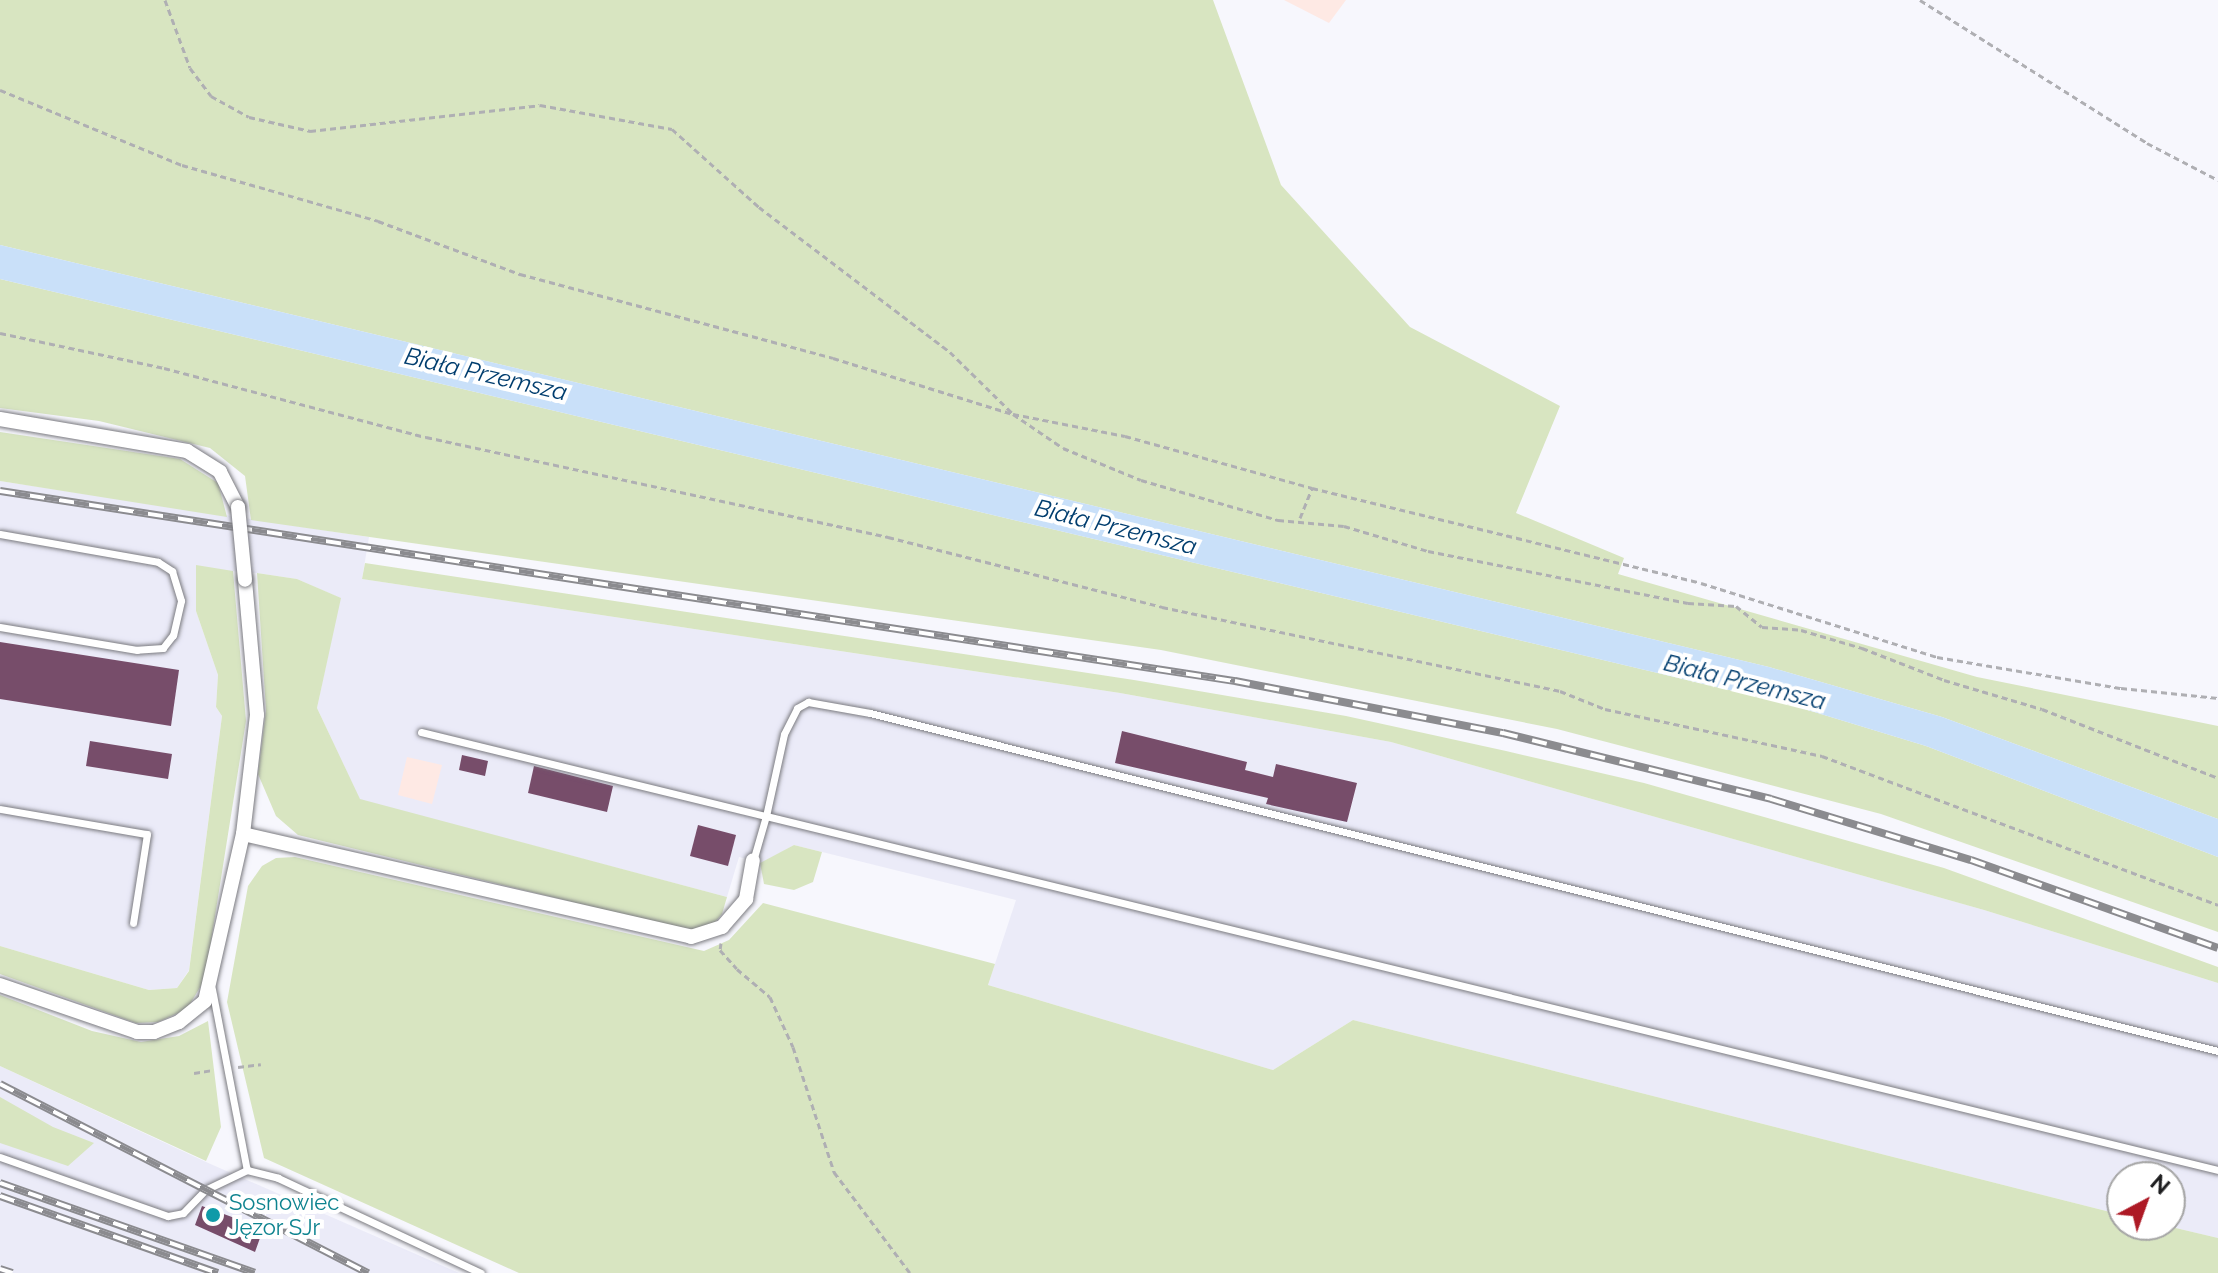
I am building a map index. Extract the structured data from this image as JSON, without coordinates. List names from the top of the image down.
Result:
{
  "water": ["Biała Przemsza"],
  "places": ["Sosnowiec Jęzor SJr"],
  "north": "top right"
}
